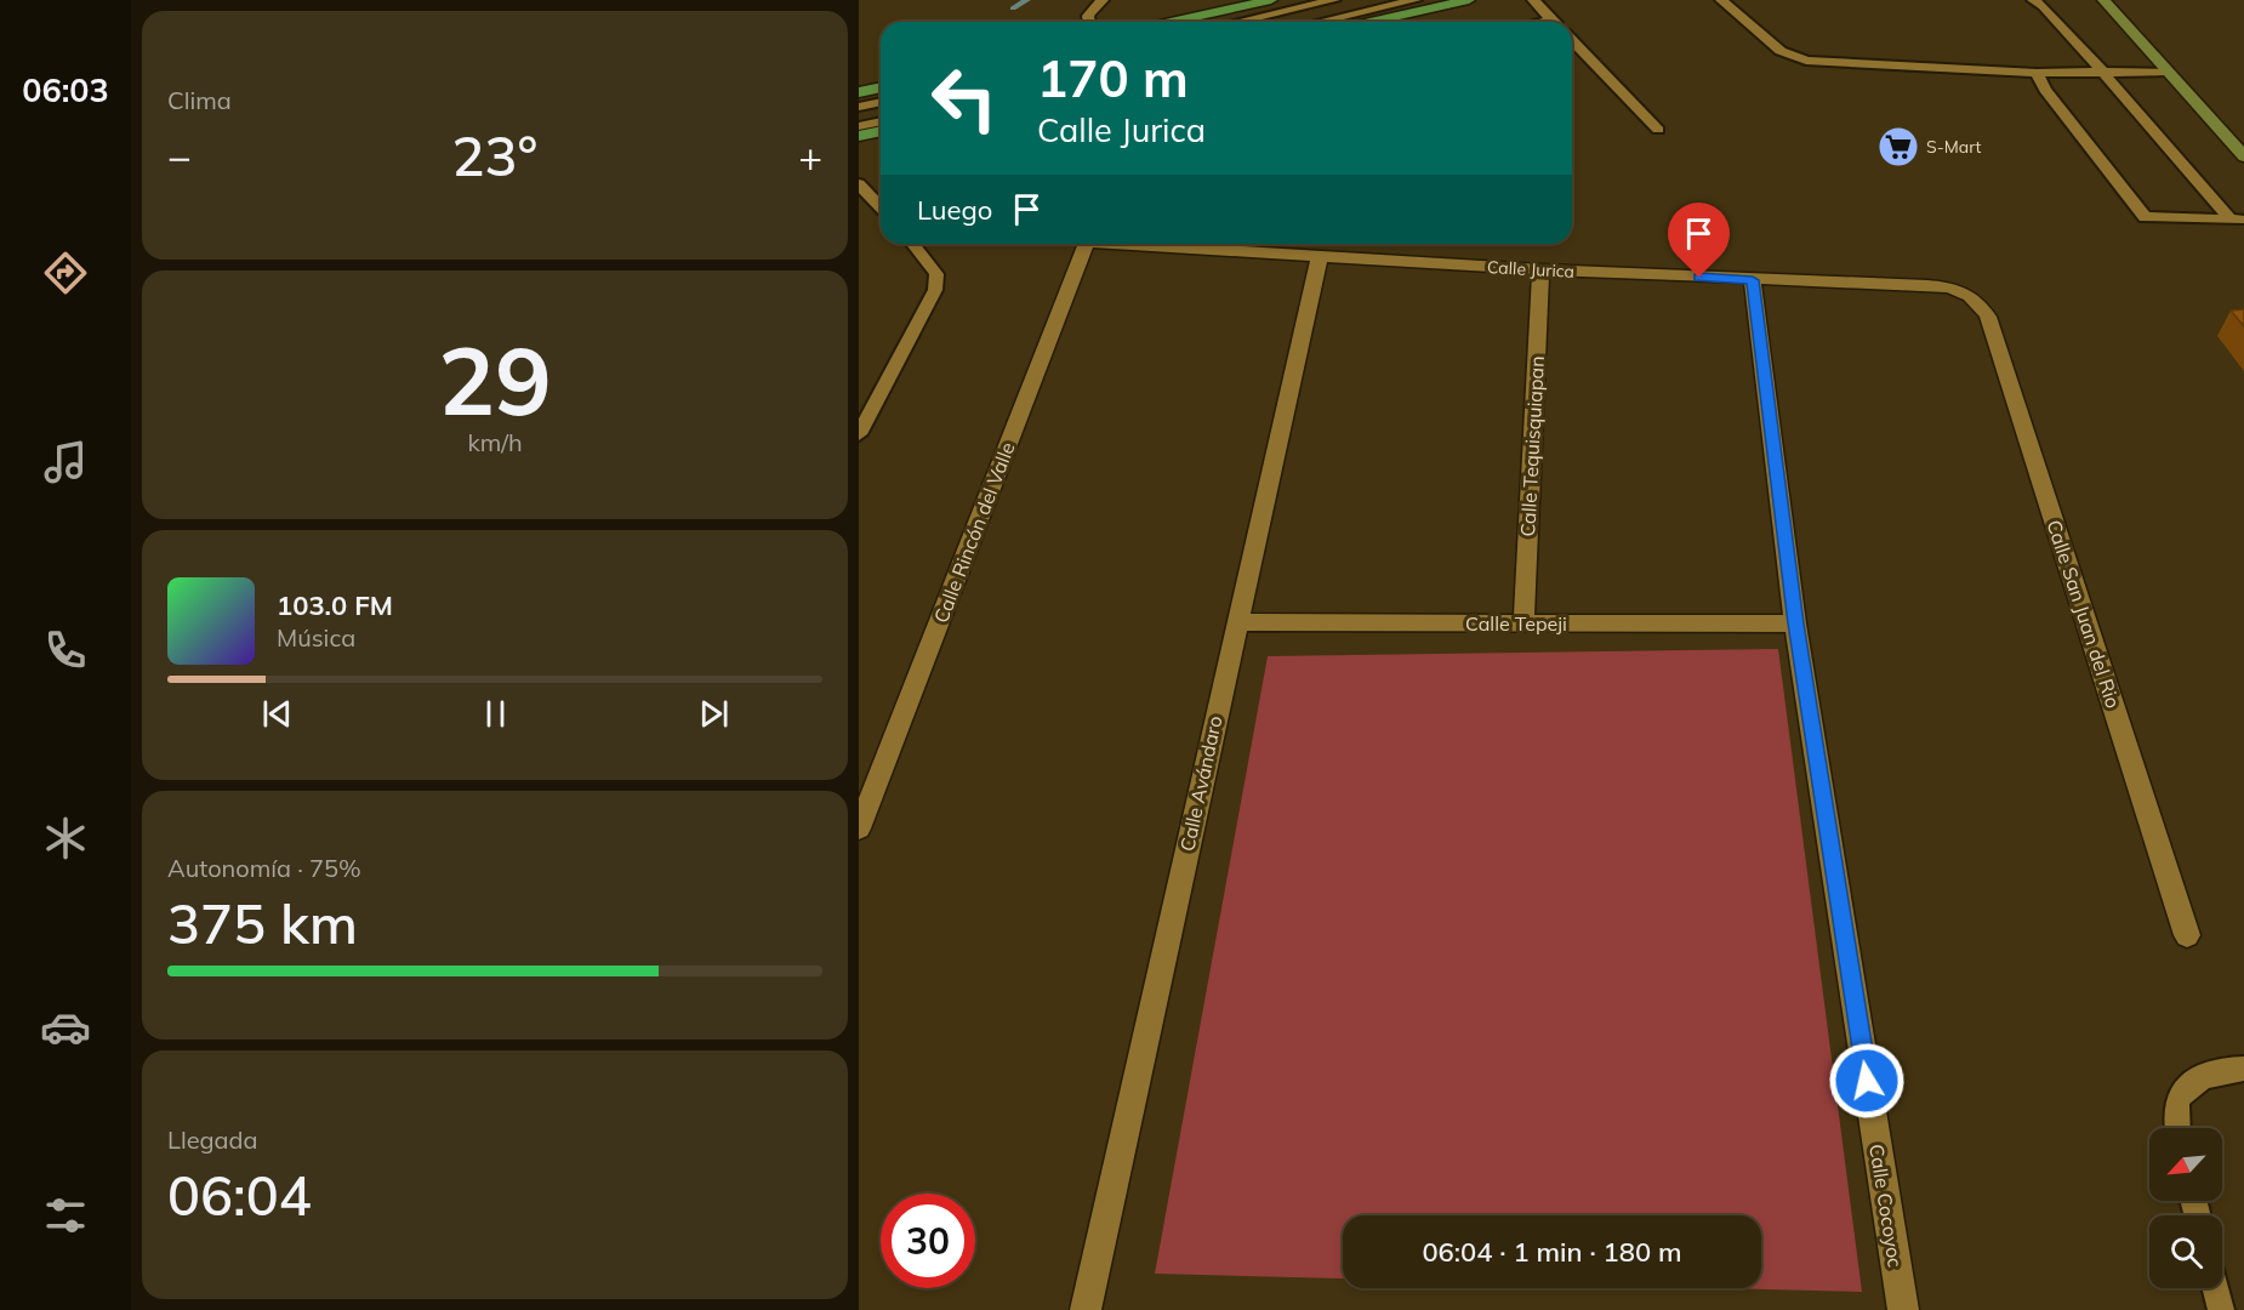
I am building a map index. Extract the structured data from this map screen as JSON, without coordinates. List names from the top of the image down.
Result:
{
  "streets": {
    "street": [
      "Calle Jurica",
      "Calle Tequisquiapan",
      "Calle Rincón del Valle",
      "Calle San Juan del Rio",
      "Calle Tepeji",
      "Calle Avándaro",
      "Calle Cocoyoc"
    ]
  },
  "crossings": [
    ["Calle Jurica", "Calle Tequisquiapan"],
    ["Calle Jurica", "Calle San Juan del Rio"],
    ["Calle Jurica", "Calle Avándaro"],
    ["Calle Jurica", "Calle Cocoyoc"],
    ["Calle Tequisquiapan", "Calle Tepeji"],
    ["Calle Tepeji", "Calle Avándaro"],
    ["Calle Tepeji", "Calle Cocoyoc"]
  ],
  "places": {
    "supermarket": ["S-Mart"]
  },
  "north": "bottom left",
  "page": {
    "tabs": "06:03",
    "tile": [
      "Clima",
      ["29", "km/h"],
      ["Autonomía · 75%", "375 km"],
      ["Llegada", "06:04"]
    ],
    "turn": ["170 m", "Calle Jurica"],
    "heat": ["−", "23°", "+"],
    "then": "Luego",
    "song": ["103.0 FM", "Música"],
    "limit": "30",
    "trip": "06:04 · 1 min · 180 m"
  }
}
